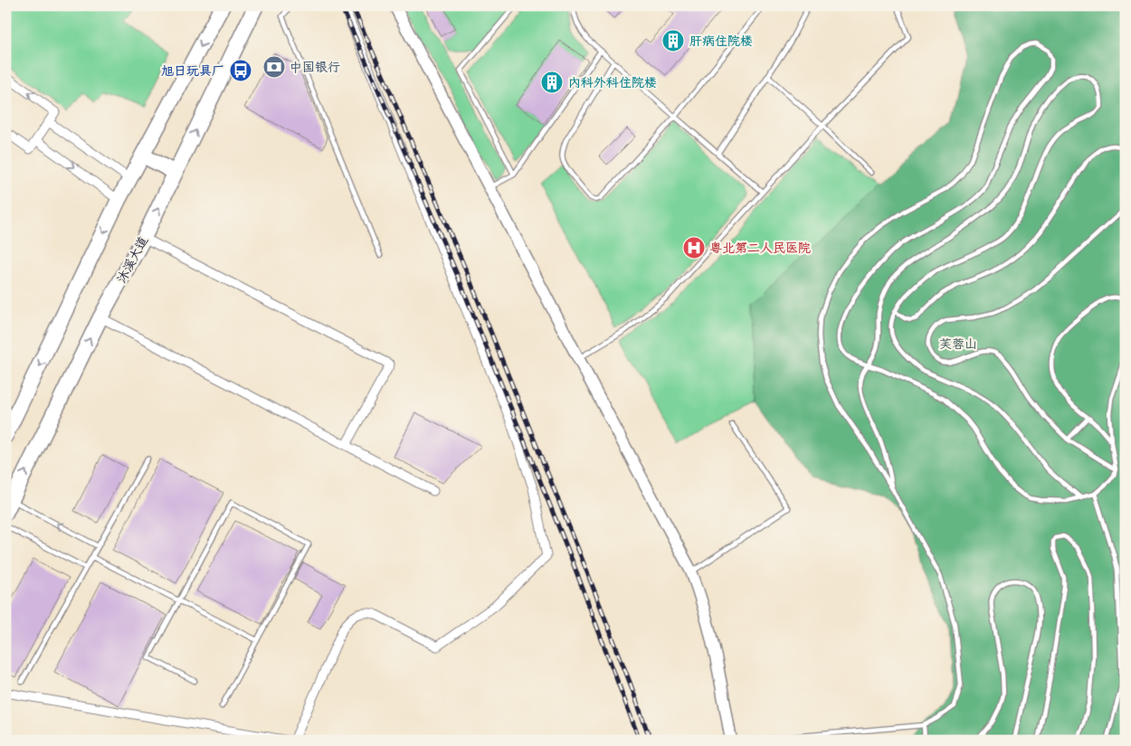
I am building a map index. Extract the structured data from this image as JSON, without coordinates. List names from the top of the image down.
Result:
{
  "streets": {
    "highway": ["沐溪大道"]
  },
  "parks": ["芙蓉山"],
  "places": {
    "building": ["肝病住院楼", "内科外科住院楼"],
    "bank": ["中国银行"],
    "bus stop": ["旭日玩具厂"],
    "hospital": ["粤北第二人民医院"]
  }
}
